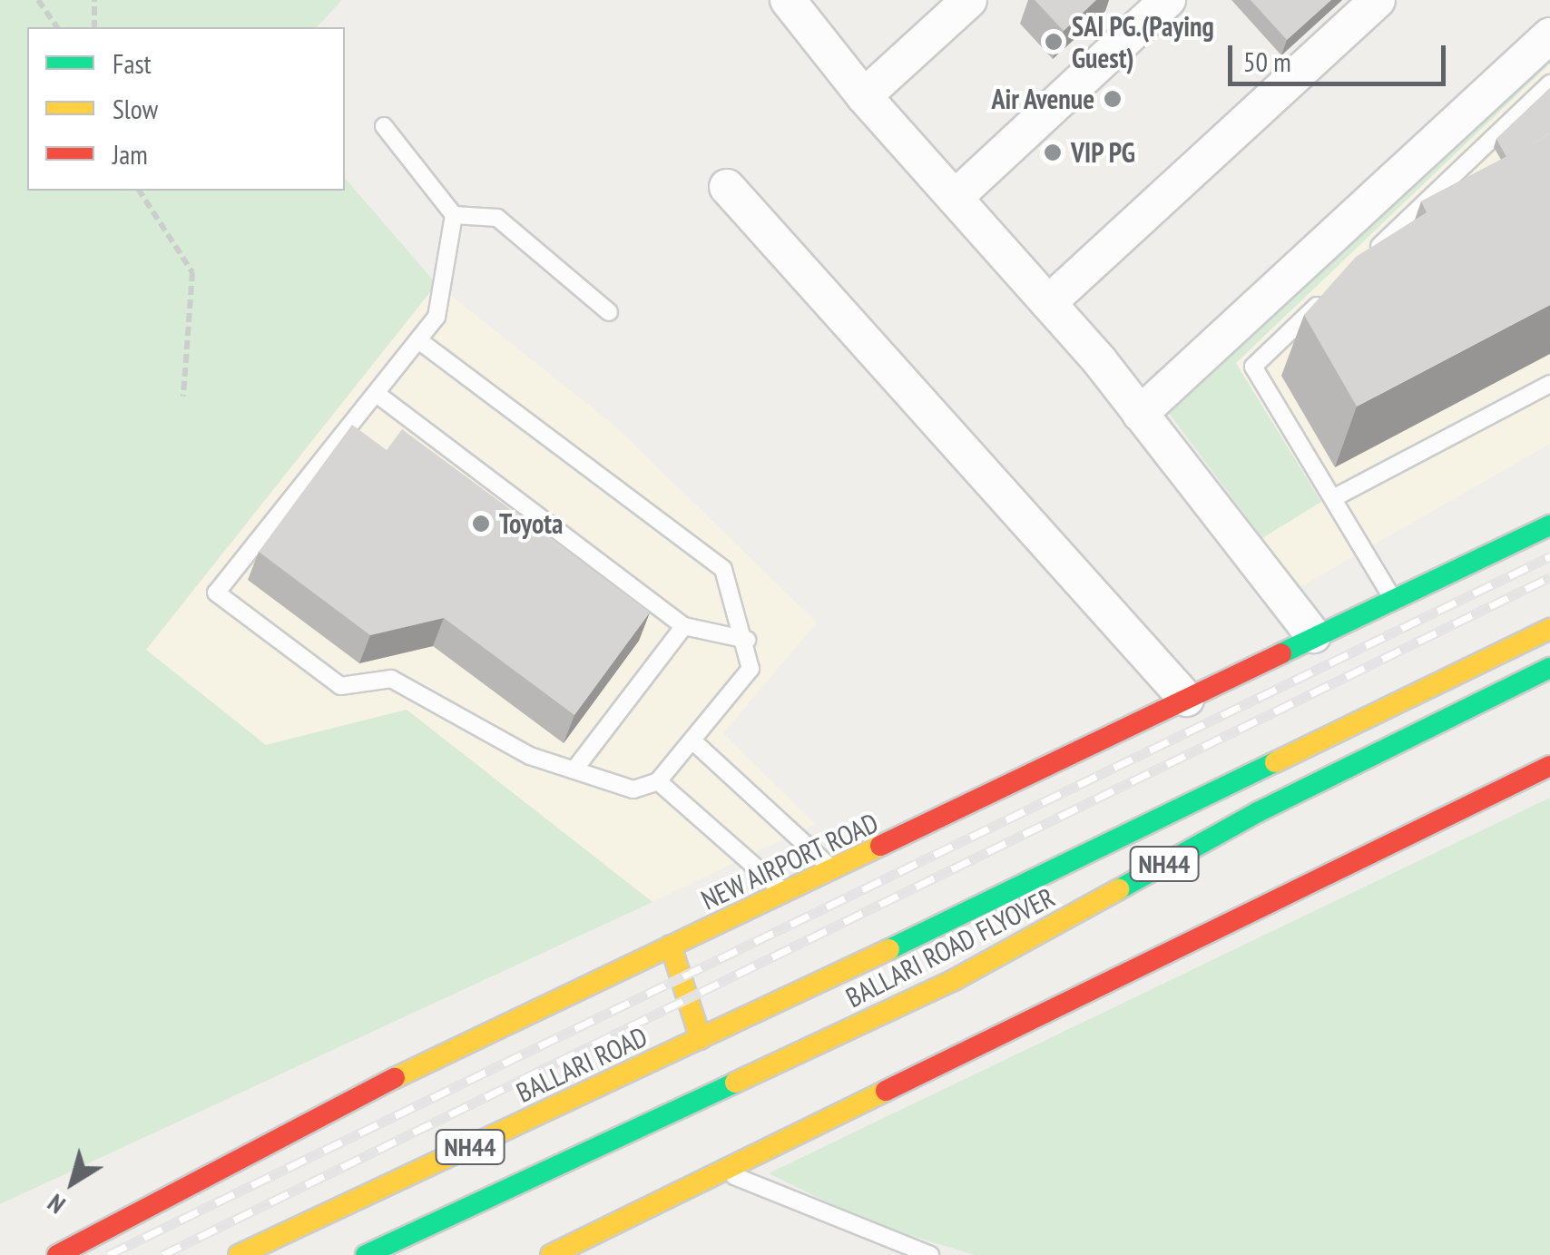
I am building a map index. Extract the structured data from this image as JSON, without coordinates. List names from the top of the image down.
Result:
{
  "streets": {
    "main road": [
      "NEW AIRPORT ROAD",
      "NH44",
      "BALLARI ROAD FLYOVER",
      "BALLARI ROAD"
    ]
  },
  "crossings": [
    ["BALLARI ROAD FLYOVER", "BALLARI ROAD"]
  ],
  "places": [
    "SAI PG.(Paying Guest)",
    "Air Avenue",
    "VIP PG",
    "Toyota"
  ],
  "legend": ["Fast", "Slow", "Jam"],
  "scale_bar": "50 m",
  "north": "bottom left"
}
